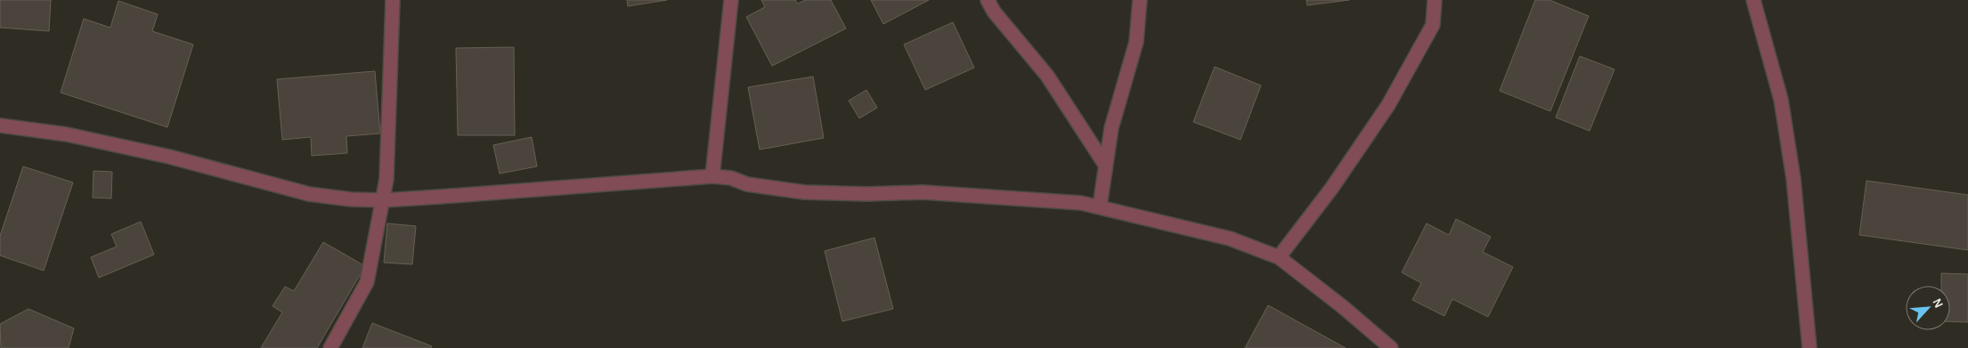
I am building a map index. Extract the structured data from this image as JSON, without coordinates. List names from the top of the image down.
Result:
{
  "north": "top right"
}
